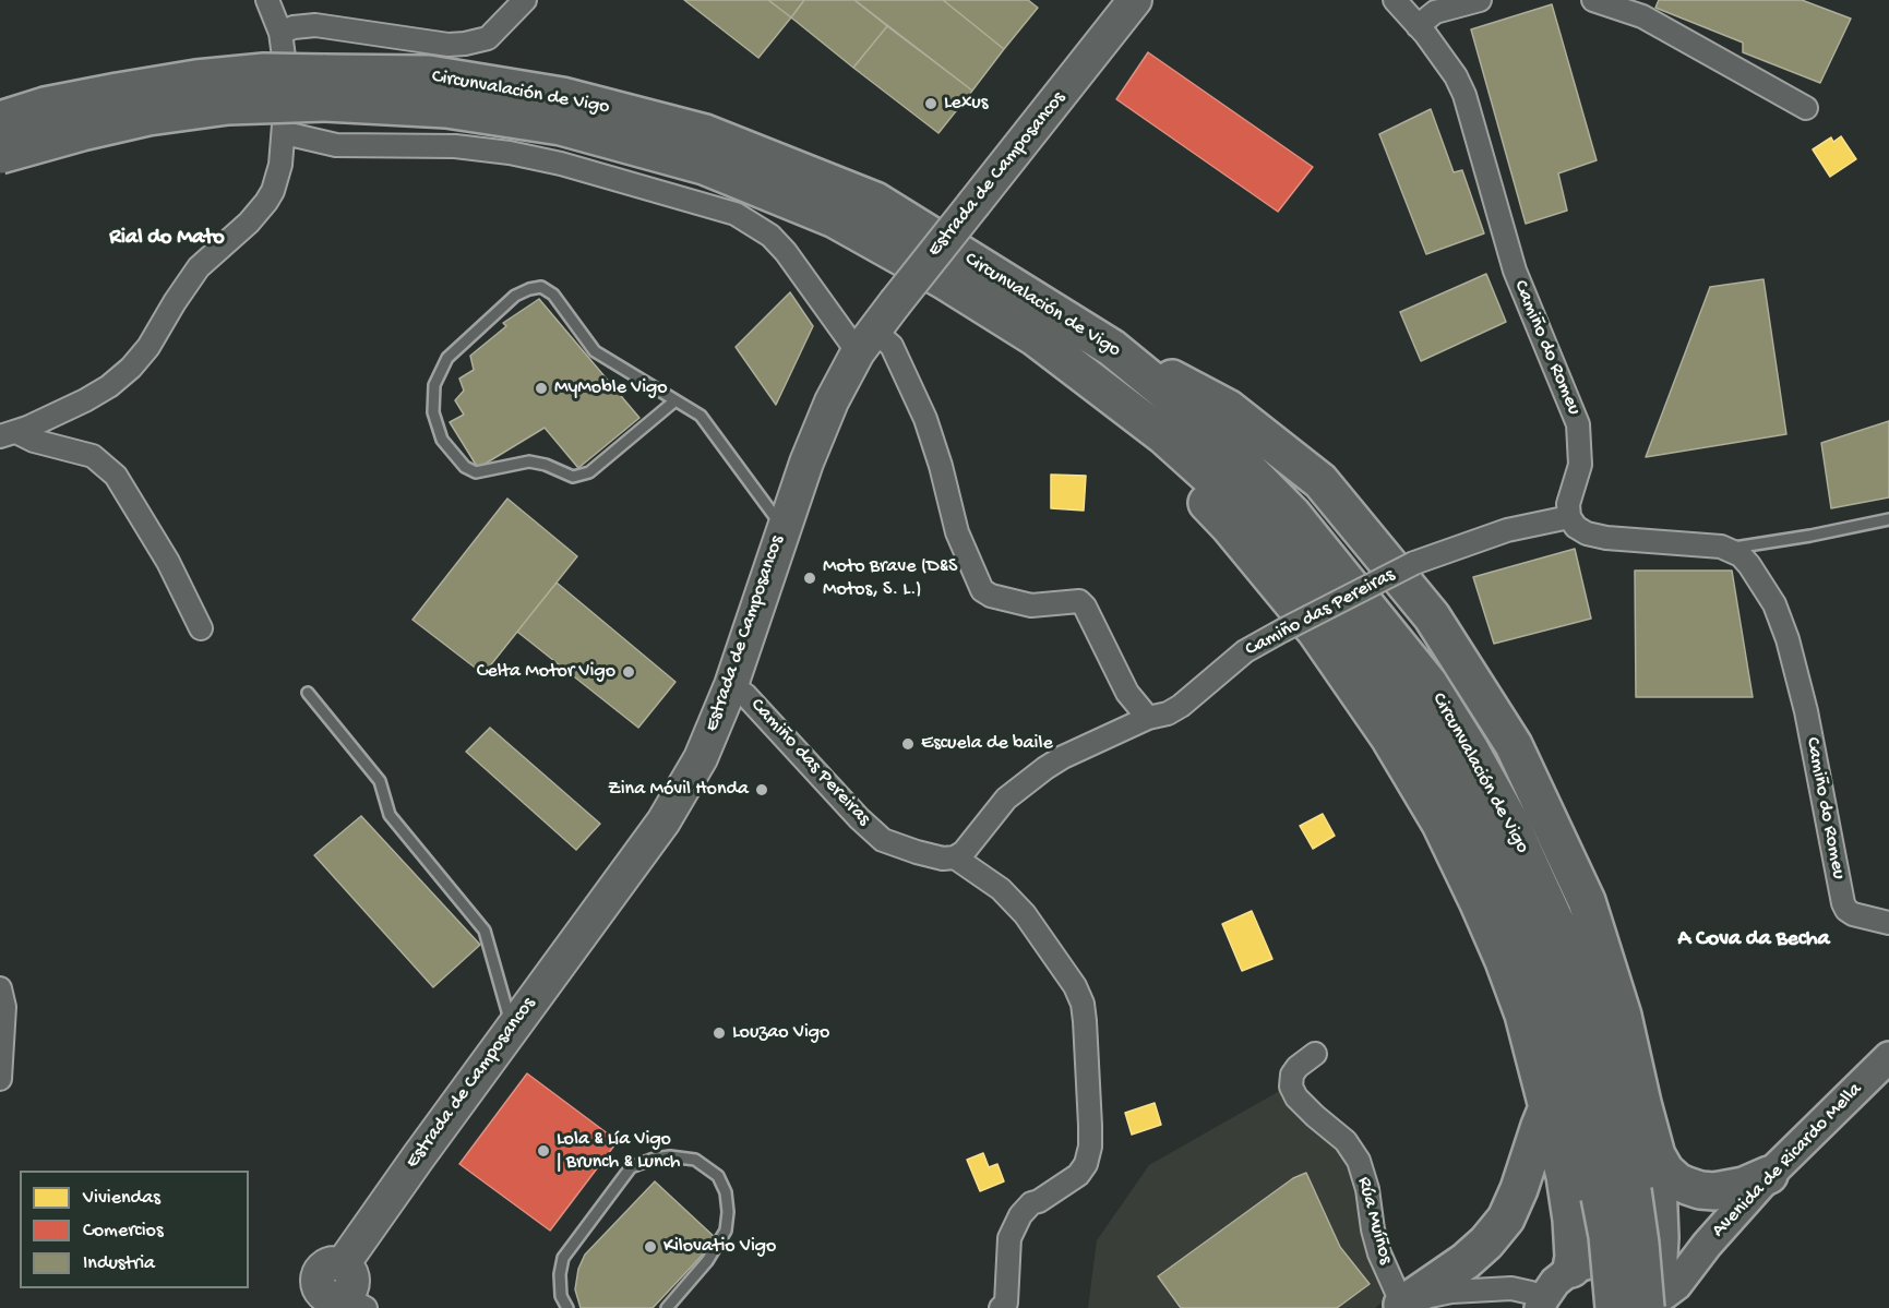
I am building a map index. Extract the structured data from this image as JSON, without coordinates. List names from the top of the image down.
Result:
{
  "streets": {
    "highway": ["Circunvalación de Vigo"],
    "main road": ["Estrada de Camposancos", "Avenida de Ricardo Mella"],
    "street": ["Camiño do Romeu", "Camiño das Pereiras", "Rúa Muíños"]
  },
  "crossings": [
    ["Circunvalación de Vigo", "Avenida de Ricardo Mella"],
    ["Estrada de Camposancos", "Camiño das Pereiras"],
    ["Camiño do Romeu", "Camiño das Pereiras"]
  ],
  "districts": ["Rial do Mato", "A Cova da Becha"],
  "places": [
    "Lexus",
    "MyMoble Vigo",
    "Moto Brave (D&S Motos, S. L.)",
    "Celta Motor Vigo",
    "Escuela de baile",
    "Zina Móvil Honda",
    "Louzao Vigo",
    "Lola & Lía Vigo | Brunch & Lunch",
    "Kilovatio Vigo"
  ],
  "legend": ["Viviendas", "Comercios", "Industria"]
}
